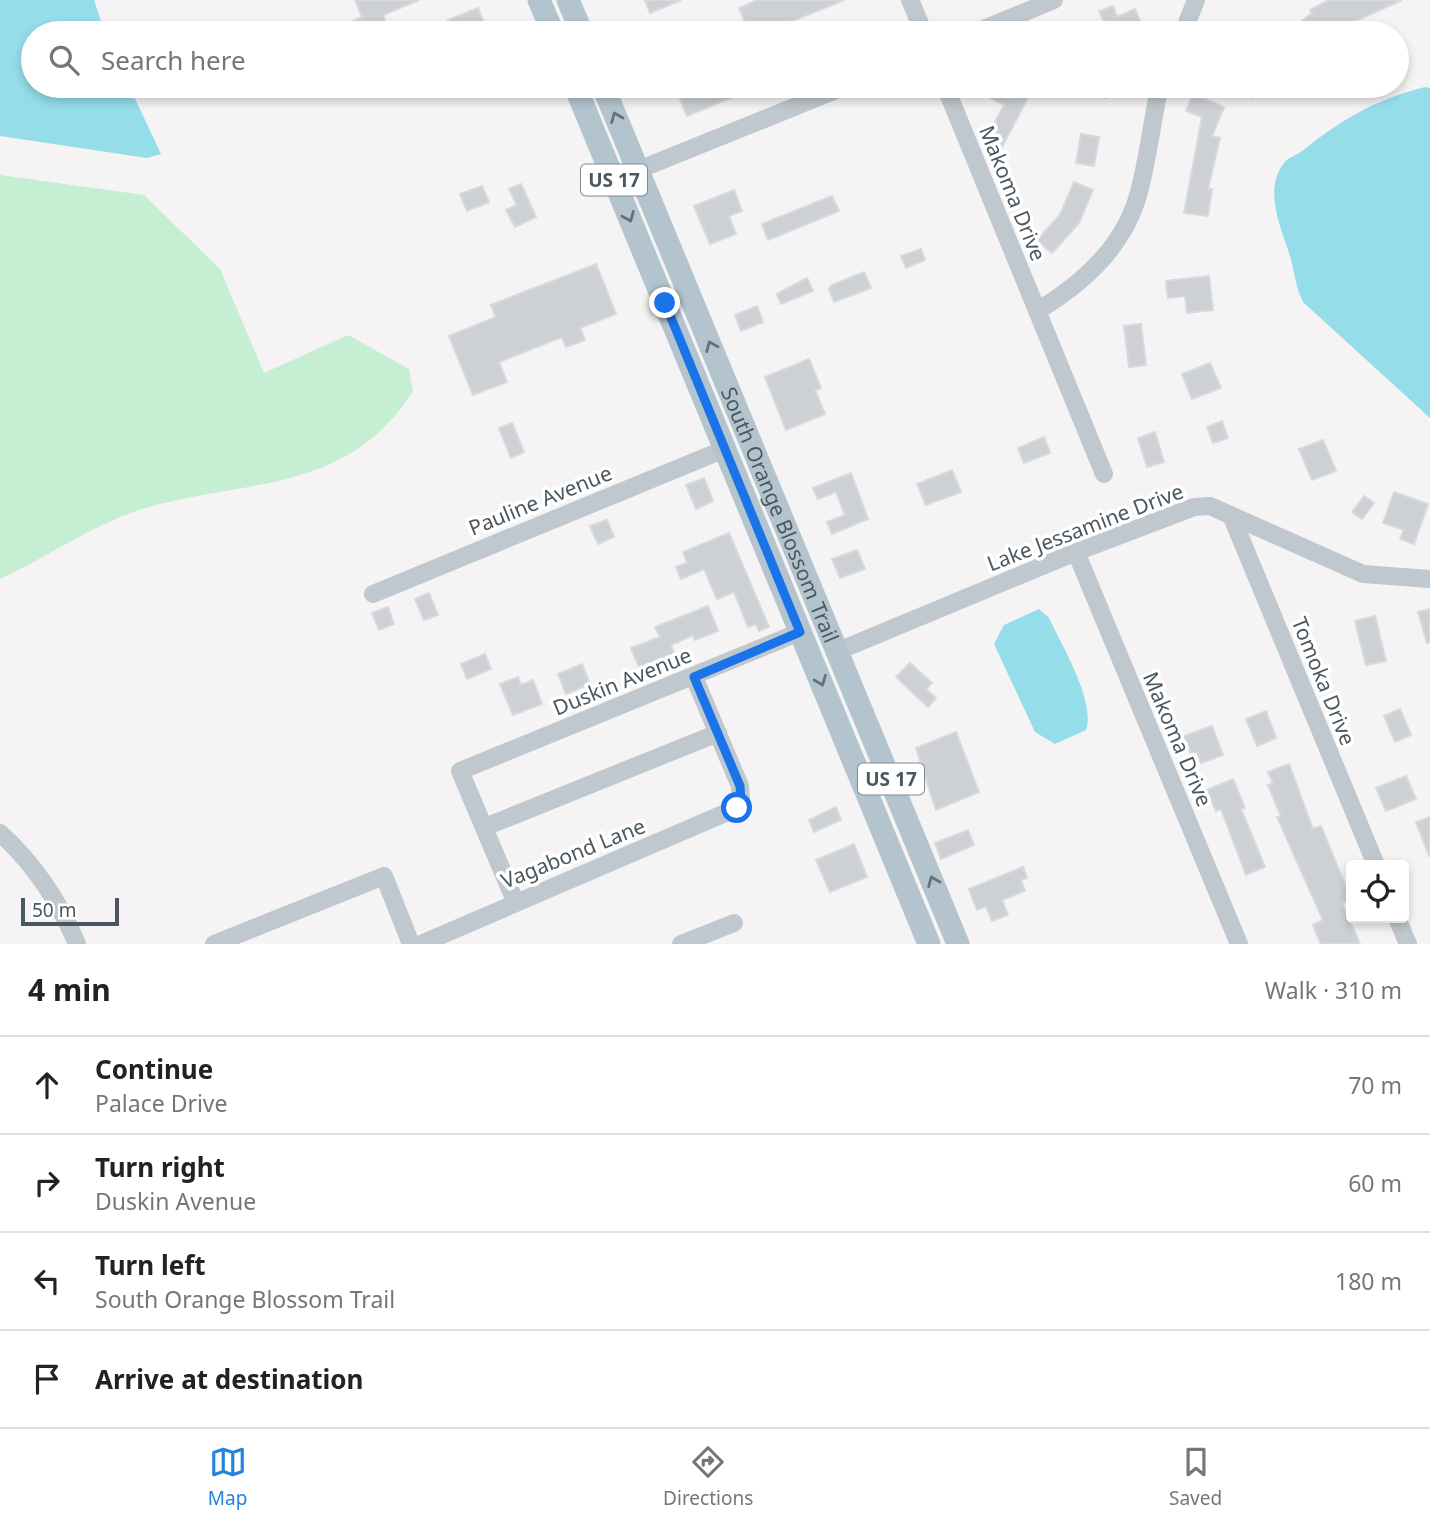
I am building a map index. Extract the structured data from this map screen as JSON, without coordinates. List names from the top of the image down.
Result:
{
  "streets": {
    "main road": ["US 17", "South Orange Blossom Trail"],
    "street": [
      "Makoma Drive",
      "Pauline Avenue",
      "Lake Jessamine Drive",
      "Duskin Avenue",
      "Tomoka Drive",
      "Vagabond Lane"
    ]
  },
  "crossings": [
    ["Makoma Drive", "Lake Jessamine Drive"],
    ["Pauline Avenue", "South Orange Blossom Trail"],
    ["South Orange Blossom Trail", "Lake Jessamine Drive"],
    ["South Orange Blossom Trail", "Duskin Avenue"],
    ["Lake Jessamine Drive", "Tomoka Drive"]
  ],
  "scale_bar": "50 m",
  "page": {
    "search": "Search here",
    "scale": "50 m",
    "heading": ["4 min", "Walk · 310 m"],
    "list": [
      ["Continue", "Palace Drive", "70 m"],
      ["Turn right", "Duskin Avenue", "60 m"],
      ["Turn left", "South Orange Blossom Trail", "180 m"],
      "Arrive at destination"
    ],
    "nav": ["Map", "Directions", "Saved"]
  }
}
